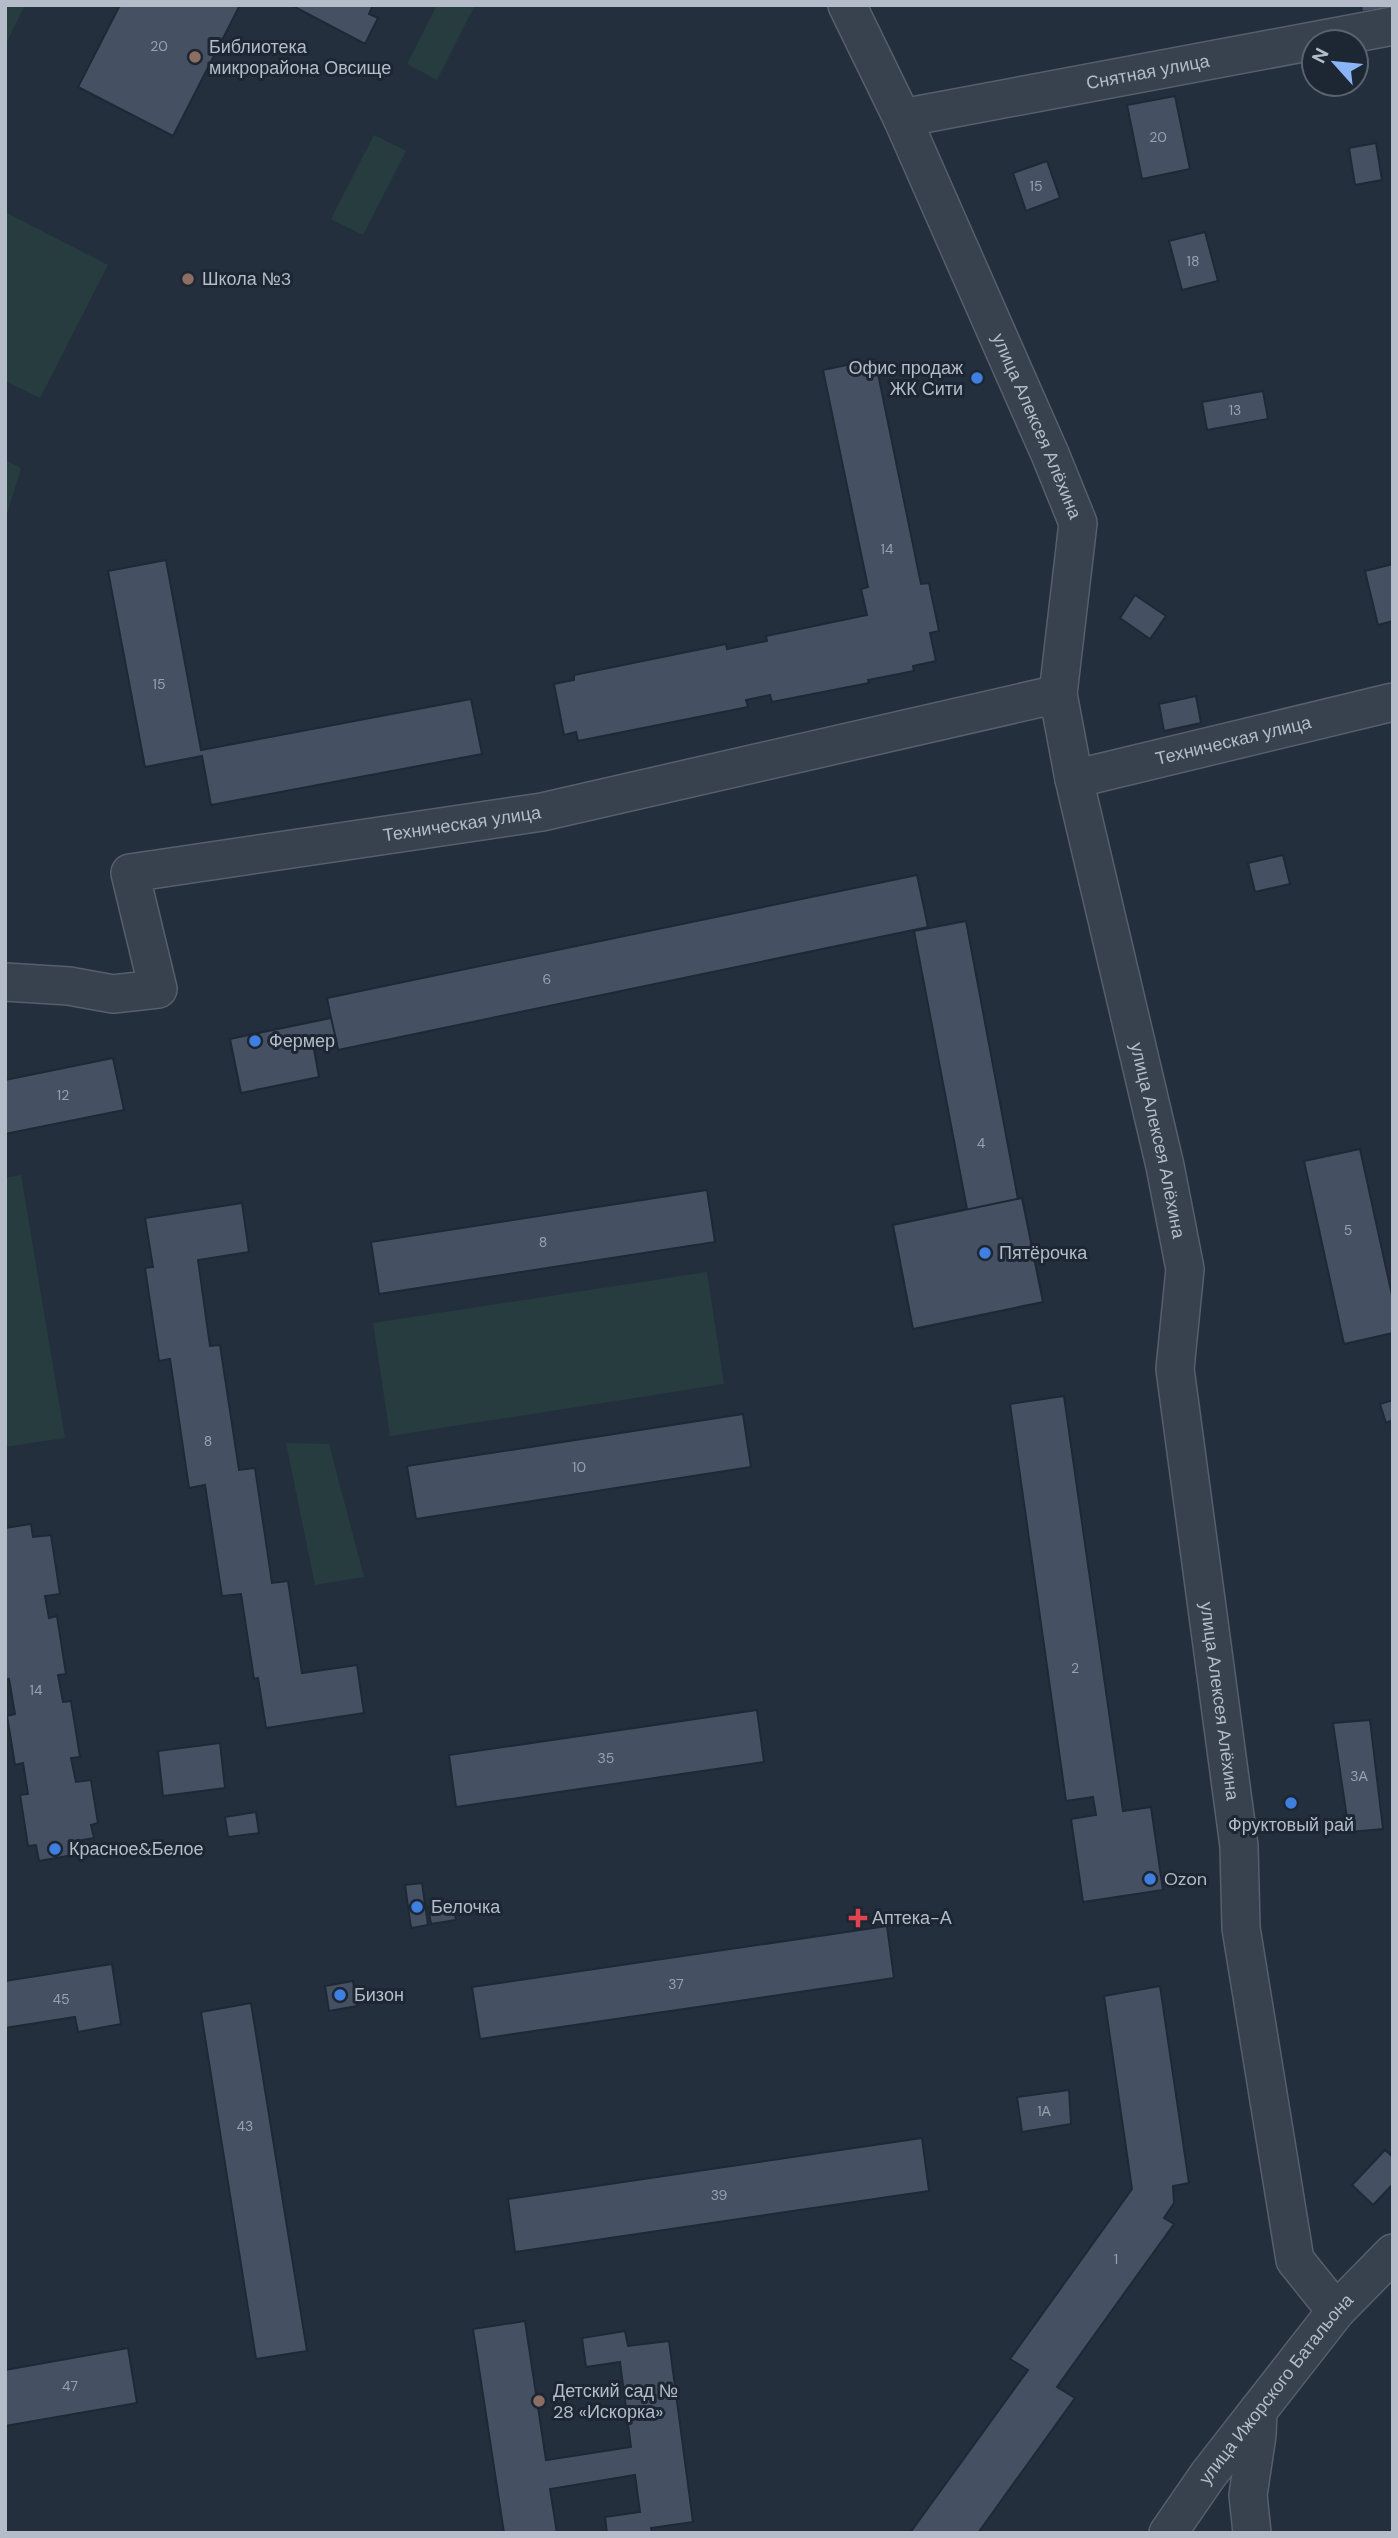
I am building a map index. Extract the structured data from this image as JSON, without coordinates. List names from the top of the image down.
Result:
{
  "streets": {
    "street": [
      "Снятная улица",
      "улица Алексея Алёхина",
      "Техническая улица",
      "улица Ижорского Батальона"
    ]
  },
  "crossings": [
    ["Снятная улица", "улица Алексея Алёхина"],
    ["улица Алексея Алёхина", "Техническая улица"],
    ["улица Алексея Алёхина", "улица Ижорского Батальона"]
  ],
  "places": {
    "other": [
      "Библиотека микрорайона Овсище",
      "Школа №3",
      "Офис продаж ЖК Сити",
      "Фермер",
      "Пятёрочка",
      "Фруктовый рай",
      "Красное&Белое",
      "Ozon",
      "Белочка",
      "Бизон",
      "Детский сад № 28 «Искорка»"
    ],
    "health": ["Аптека-А"]
  },
  "house_numbers": [
    "20",
    "20",
    "15",
    "18",
    "13",
    "14",
    "15",
    "6",
    "12",
    "4",
    "5",
    "8",
    "8",
    "10",
    "2",
    "14",
    "35",
    "3А",
    "37",
    "45",
    "1А",
    "43",
    "39",
    "1",
    "47"
  ],
  "north": "top left"
}
